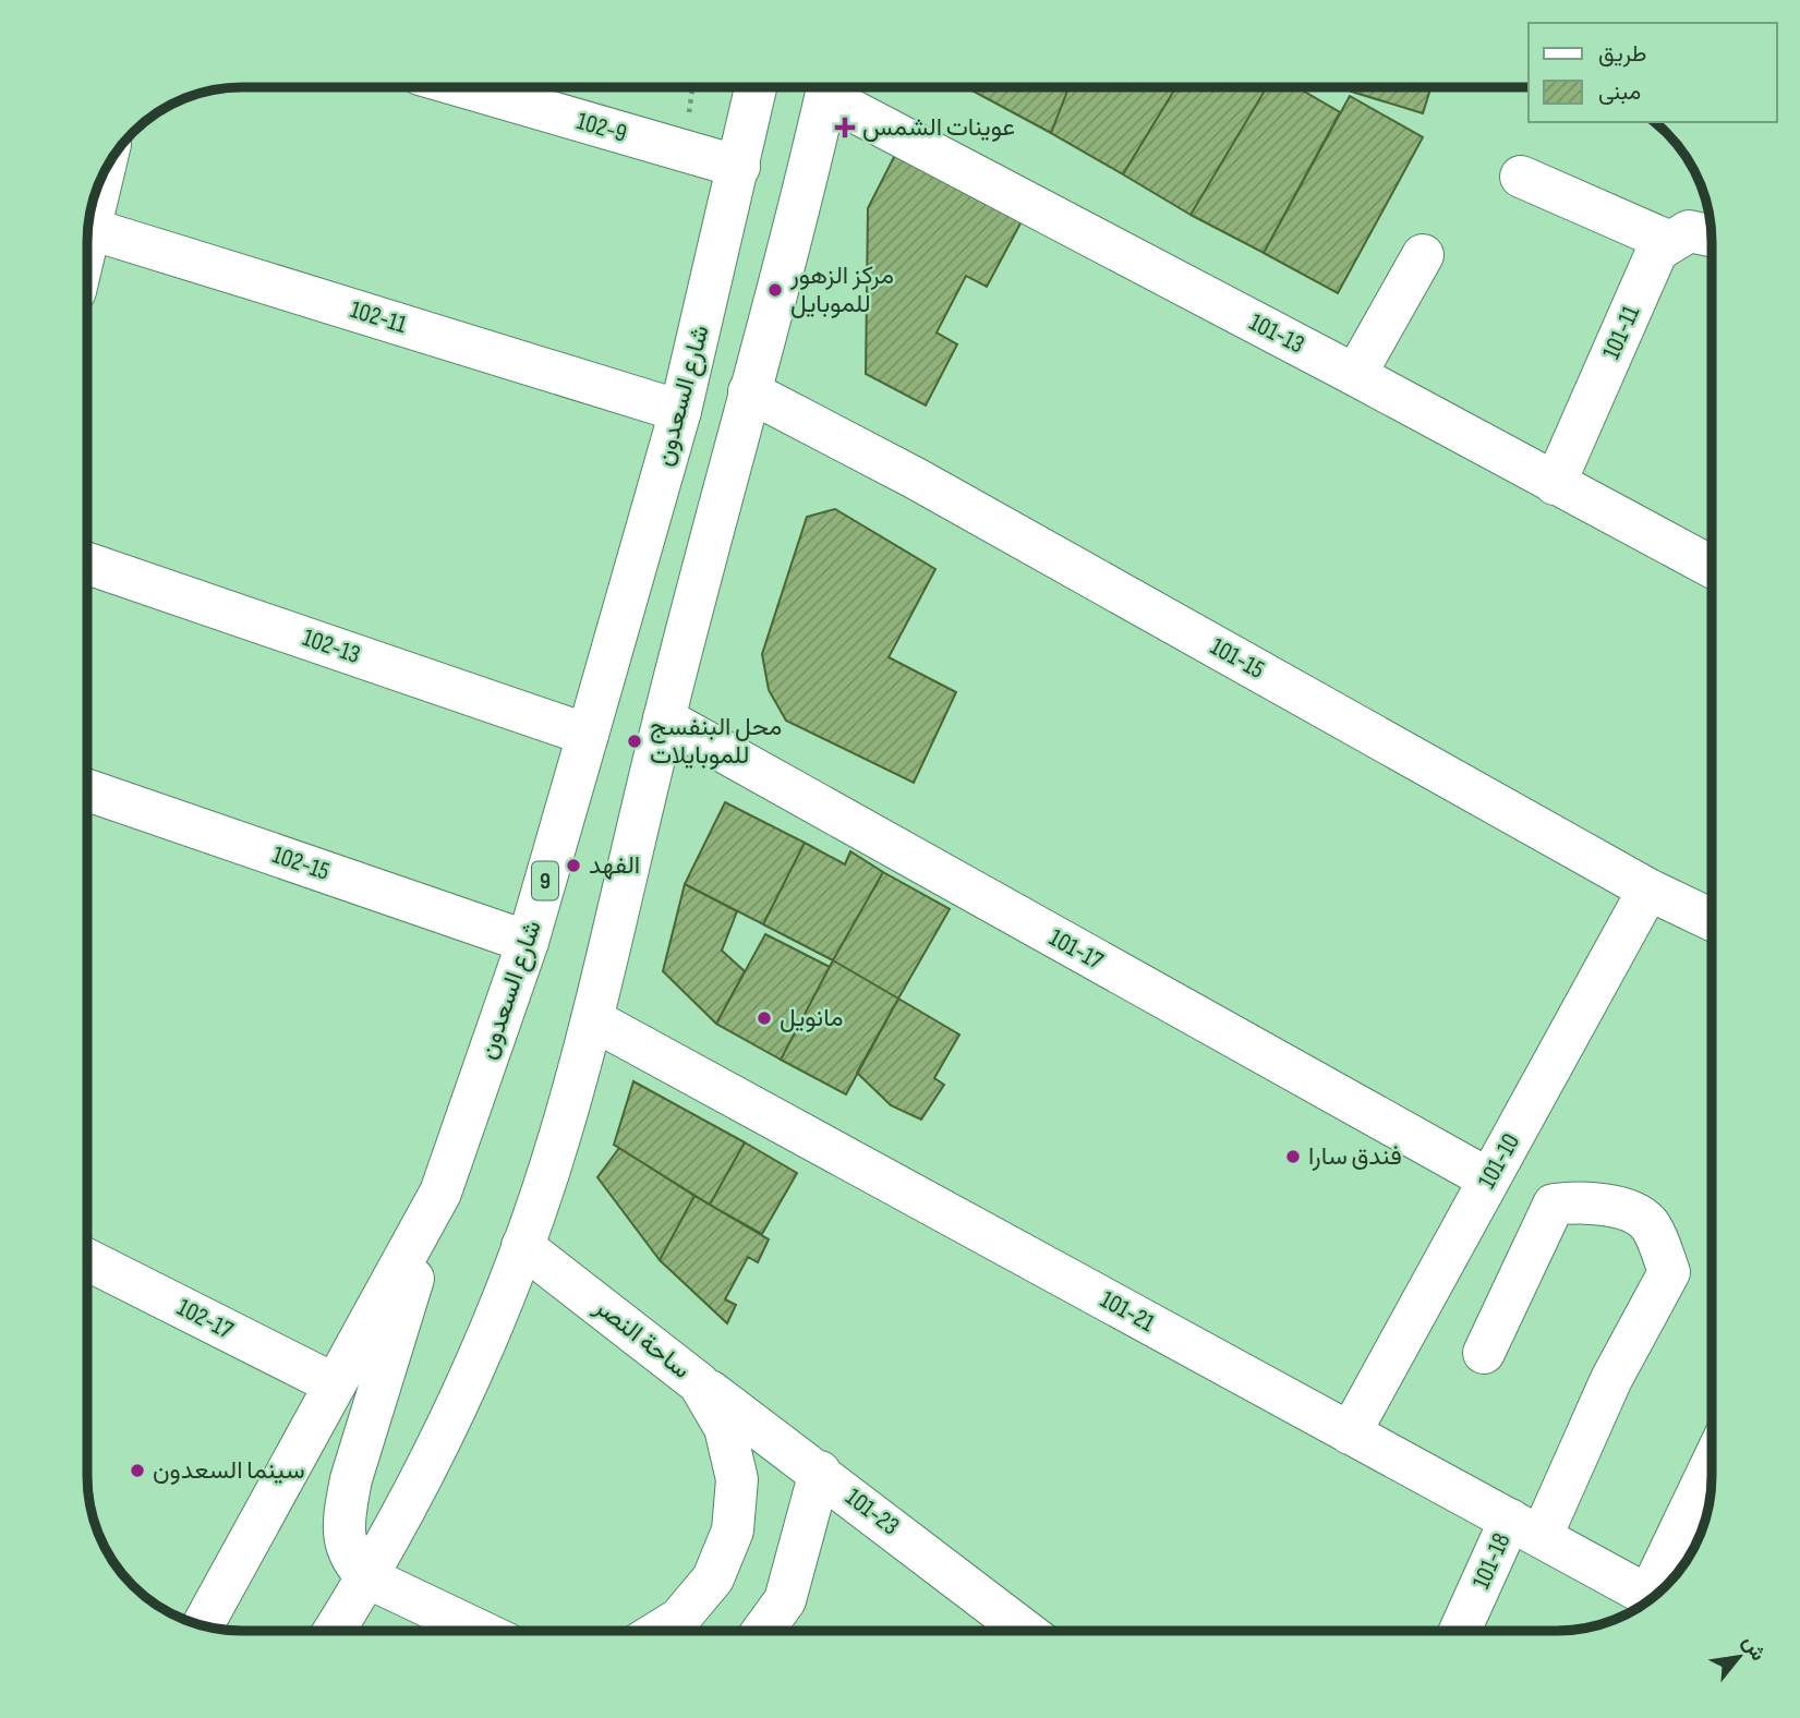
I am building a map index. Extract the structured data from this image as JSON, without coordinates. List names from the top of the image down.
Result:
{
  "streets": {
    "street": [
      "102-9",
      "102-11",
      "101-11",
      "101-13",
      "شارع السعدون",
      "102-13",
      "101-15",
      "102-15",
      "9",
      "101-17",
      "101-10",
      "101-21",
      "102-17",
      "ساحة النصر",
      "101-23",
      "101-18"
    ]
  },
  "crossings": [
    ["102-9", "شارع السعدون"],
    ["102-11", "شارع السعدون"],
    ["101-11", "101-13"],
    ["شارع السعدون", "102-13"],
    ["شارع السعدون", "102-15"],
    ["شارع السعدون", "102-17"],
    ["101-15", "101-10"],
    ["101-17", "101-10"],
    ["101-10", "101-21"],
    ["101-21", "101-18"],
    ["ساحة النصر", "101-23"]
  ],
  "places": {
    "health": ["عوينات الشمس"],
    "other": [
      "مركز الزهور للموبايل",
      "محل البنفسج للموبايلات",
      "الفهد",
      "مانويل",
      "فندق سارا",
      "سينما السعدون"
    ]
  },
  "legend": ["طريق", "مبنى"],
  "north": "top right"
}
